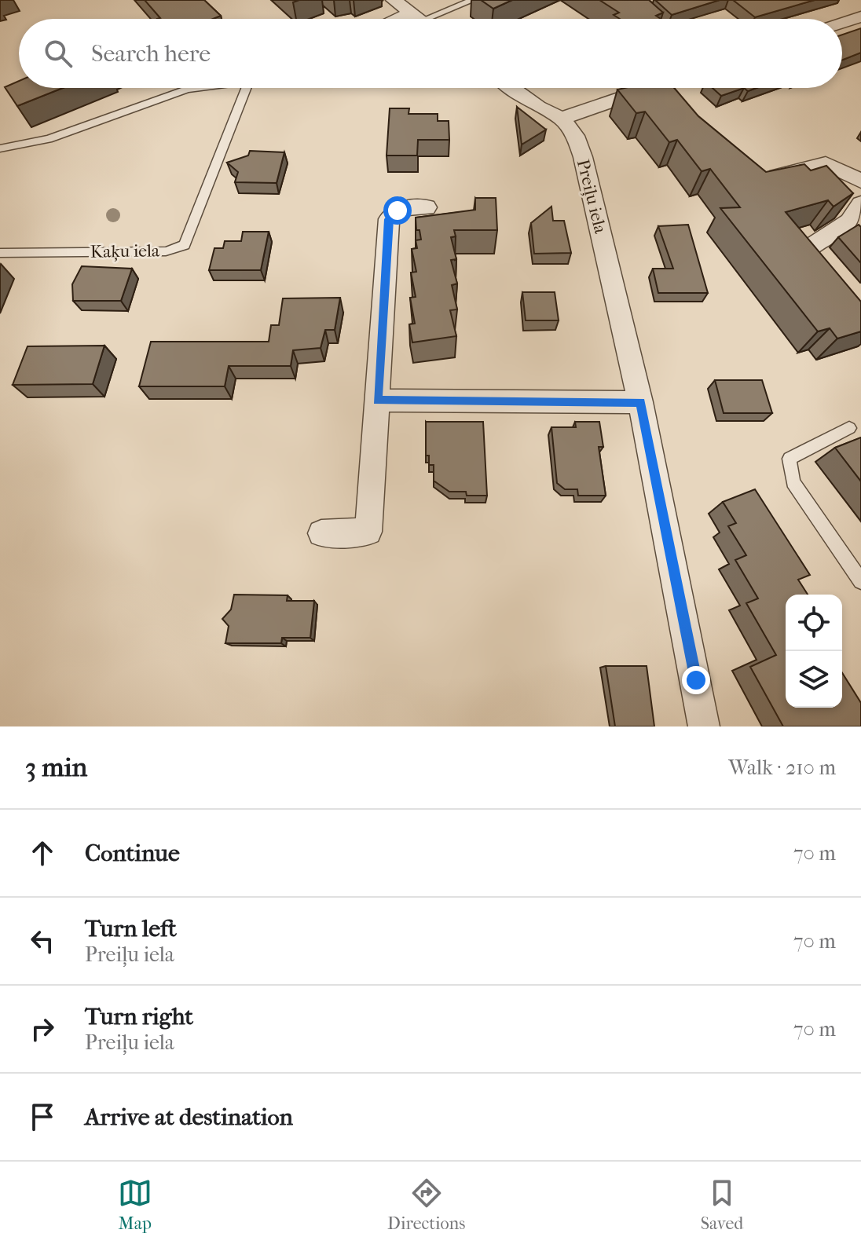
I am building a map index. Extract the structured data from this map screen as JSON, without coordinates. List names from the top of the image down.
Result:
{
  "streets": {
    "street": ["Preiļu iela"],
    "lane": ["Kaķu iela"]
  },
  "page": {
    "search": "Search here",
    "heading": ["3 min", "Walk · 210 m"],
    "list": [
      ["Continue", "70 m"],
      ["Turn left", "Preiļu iela", "70 m"],
      ["Turn right", "Preiļu iela", "70 m"],
      "Arrive at destination"
    ],
    "nav": ["Map", "Directions", "Saved"]
  }
}
